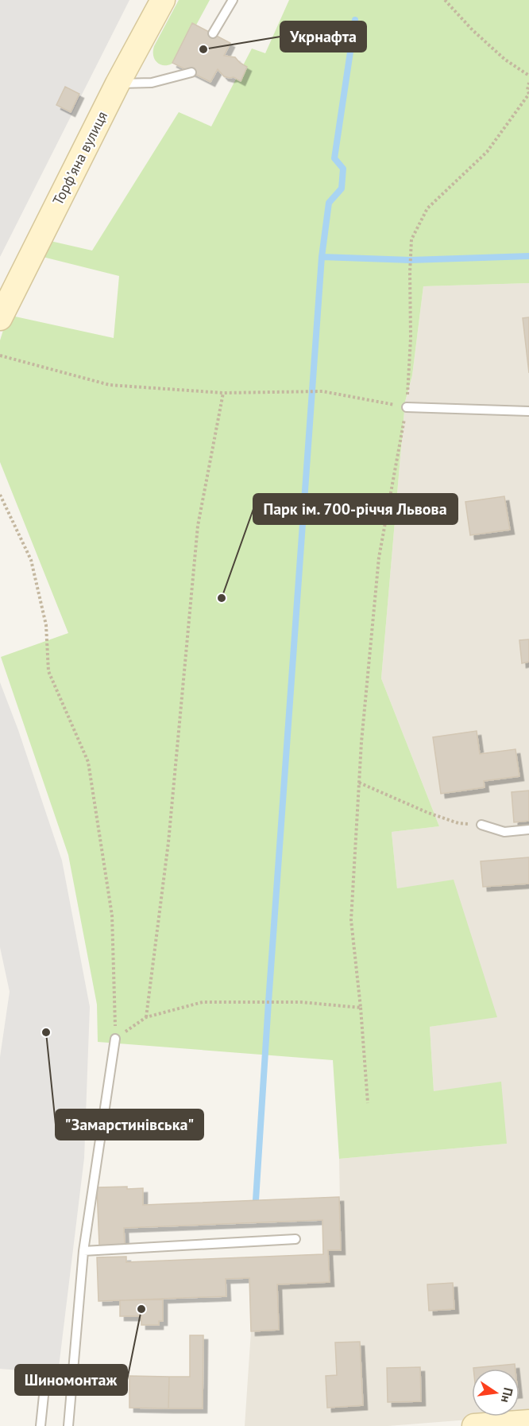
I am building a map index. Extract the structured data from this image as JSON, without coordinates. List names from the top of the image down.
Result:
{
  "streets": {
    "street": ["Торфʼяна вулиця"]
  },
  "places": [
    "Укрнафта",
    "Парк ім. 700-річчя Львова",
    "\"Замарстинівська\"",
    "Шиномонтаж"
  ],
  "north": "right"
}
